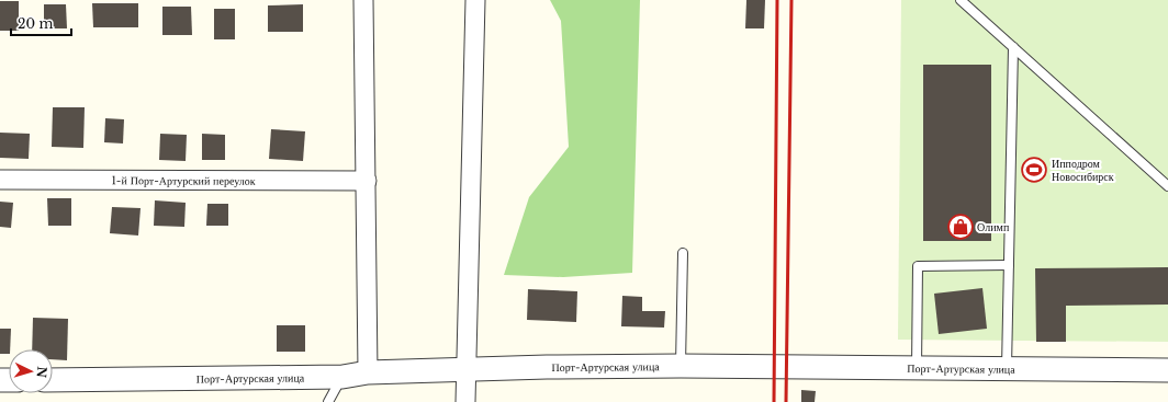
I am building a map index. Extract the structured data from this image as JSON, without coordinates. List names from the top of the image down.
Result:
{
  "streets": {
    "street": ["1-й Порт-Артурский переулок", "Порт-Артурская улица"]
  },
  "places": {
    "sports": ["Ипподром Новосибирск"],
    "shop": ["Олимп"]
  },
  "scale_bar": "20 m",
  "north": "right"
}
